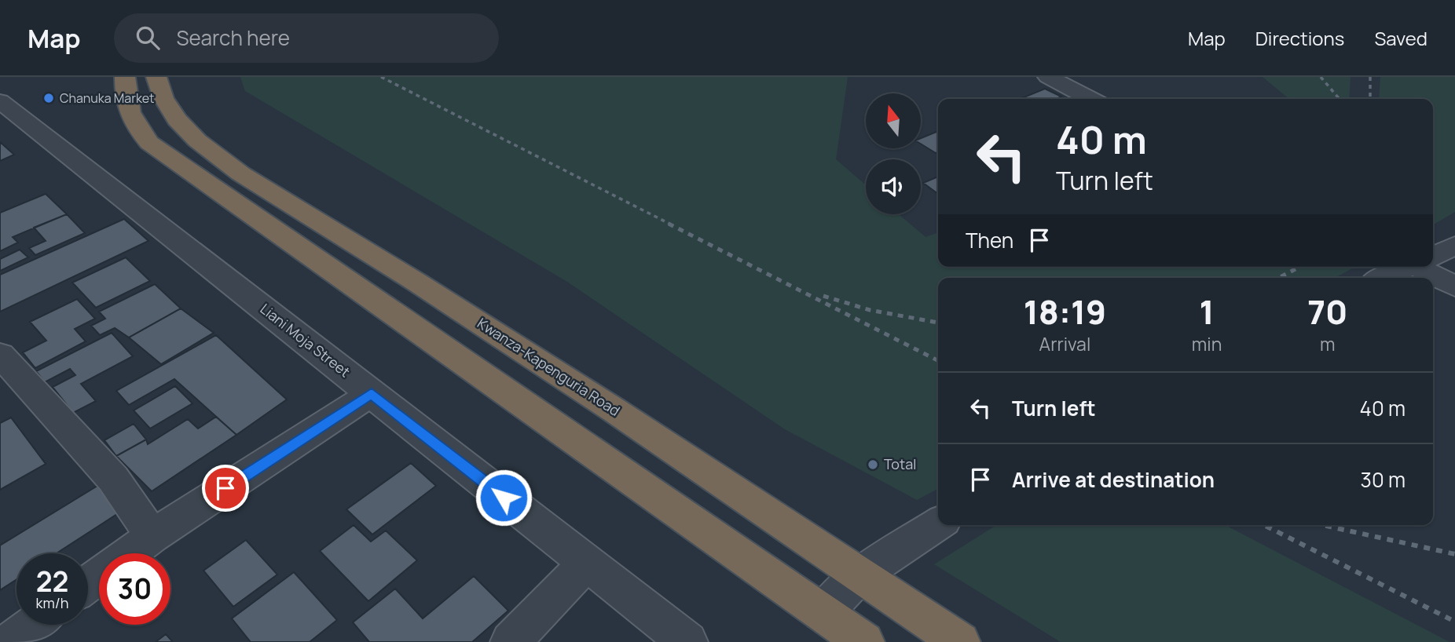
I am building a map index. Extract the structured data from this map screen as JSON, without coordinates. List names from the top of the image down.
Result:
{
  "streets": {
    "highway": ["Kwanza-Kapenguria Road"],
    "street": ["Liani Moja Street"]
  },
  "places": ["Chanuka Market", "Total"],
  "north": "top",
  "page": {
    "header": "Map",
    "search": "Search here",
    "nav": ["Map", "Directions", "Saved"],
    "turn": ["40 m", "Turn left"],
    "then": "Then",
    "eta": [
      "18:19",
      "Arrival",
      "1",
      "min",
      "70",
      "m"
    ],
    "list": [
      {
        "name": "Turn left",
        "value": "40 m"
      },
      {
        "name": "Arrive at destination",
        "value": "30 m"
      }
    ],
    "speed": "22 km/h",
    "limit": "30"
  }
}
